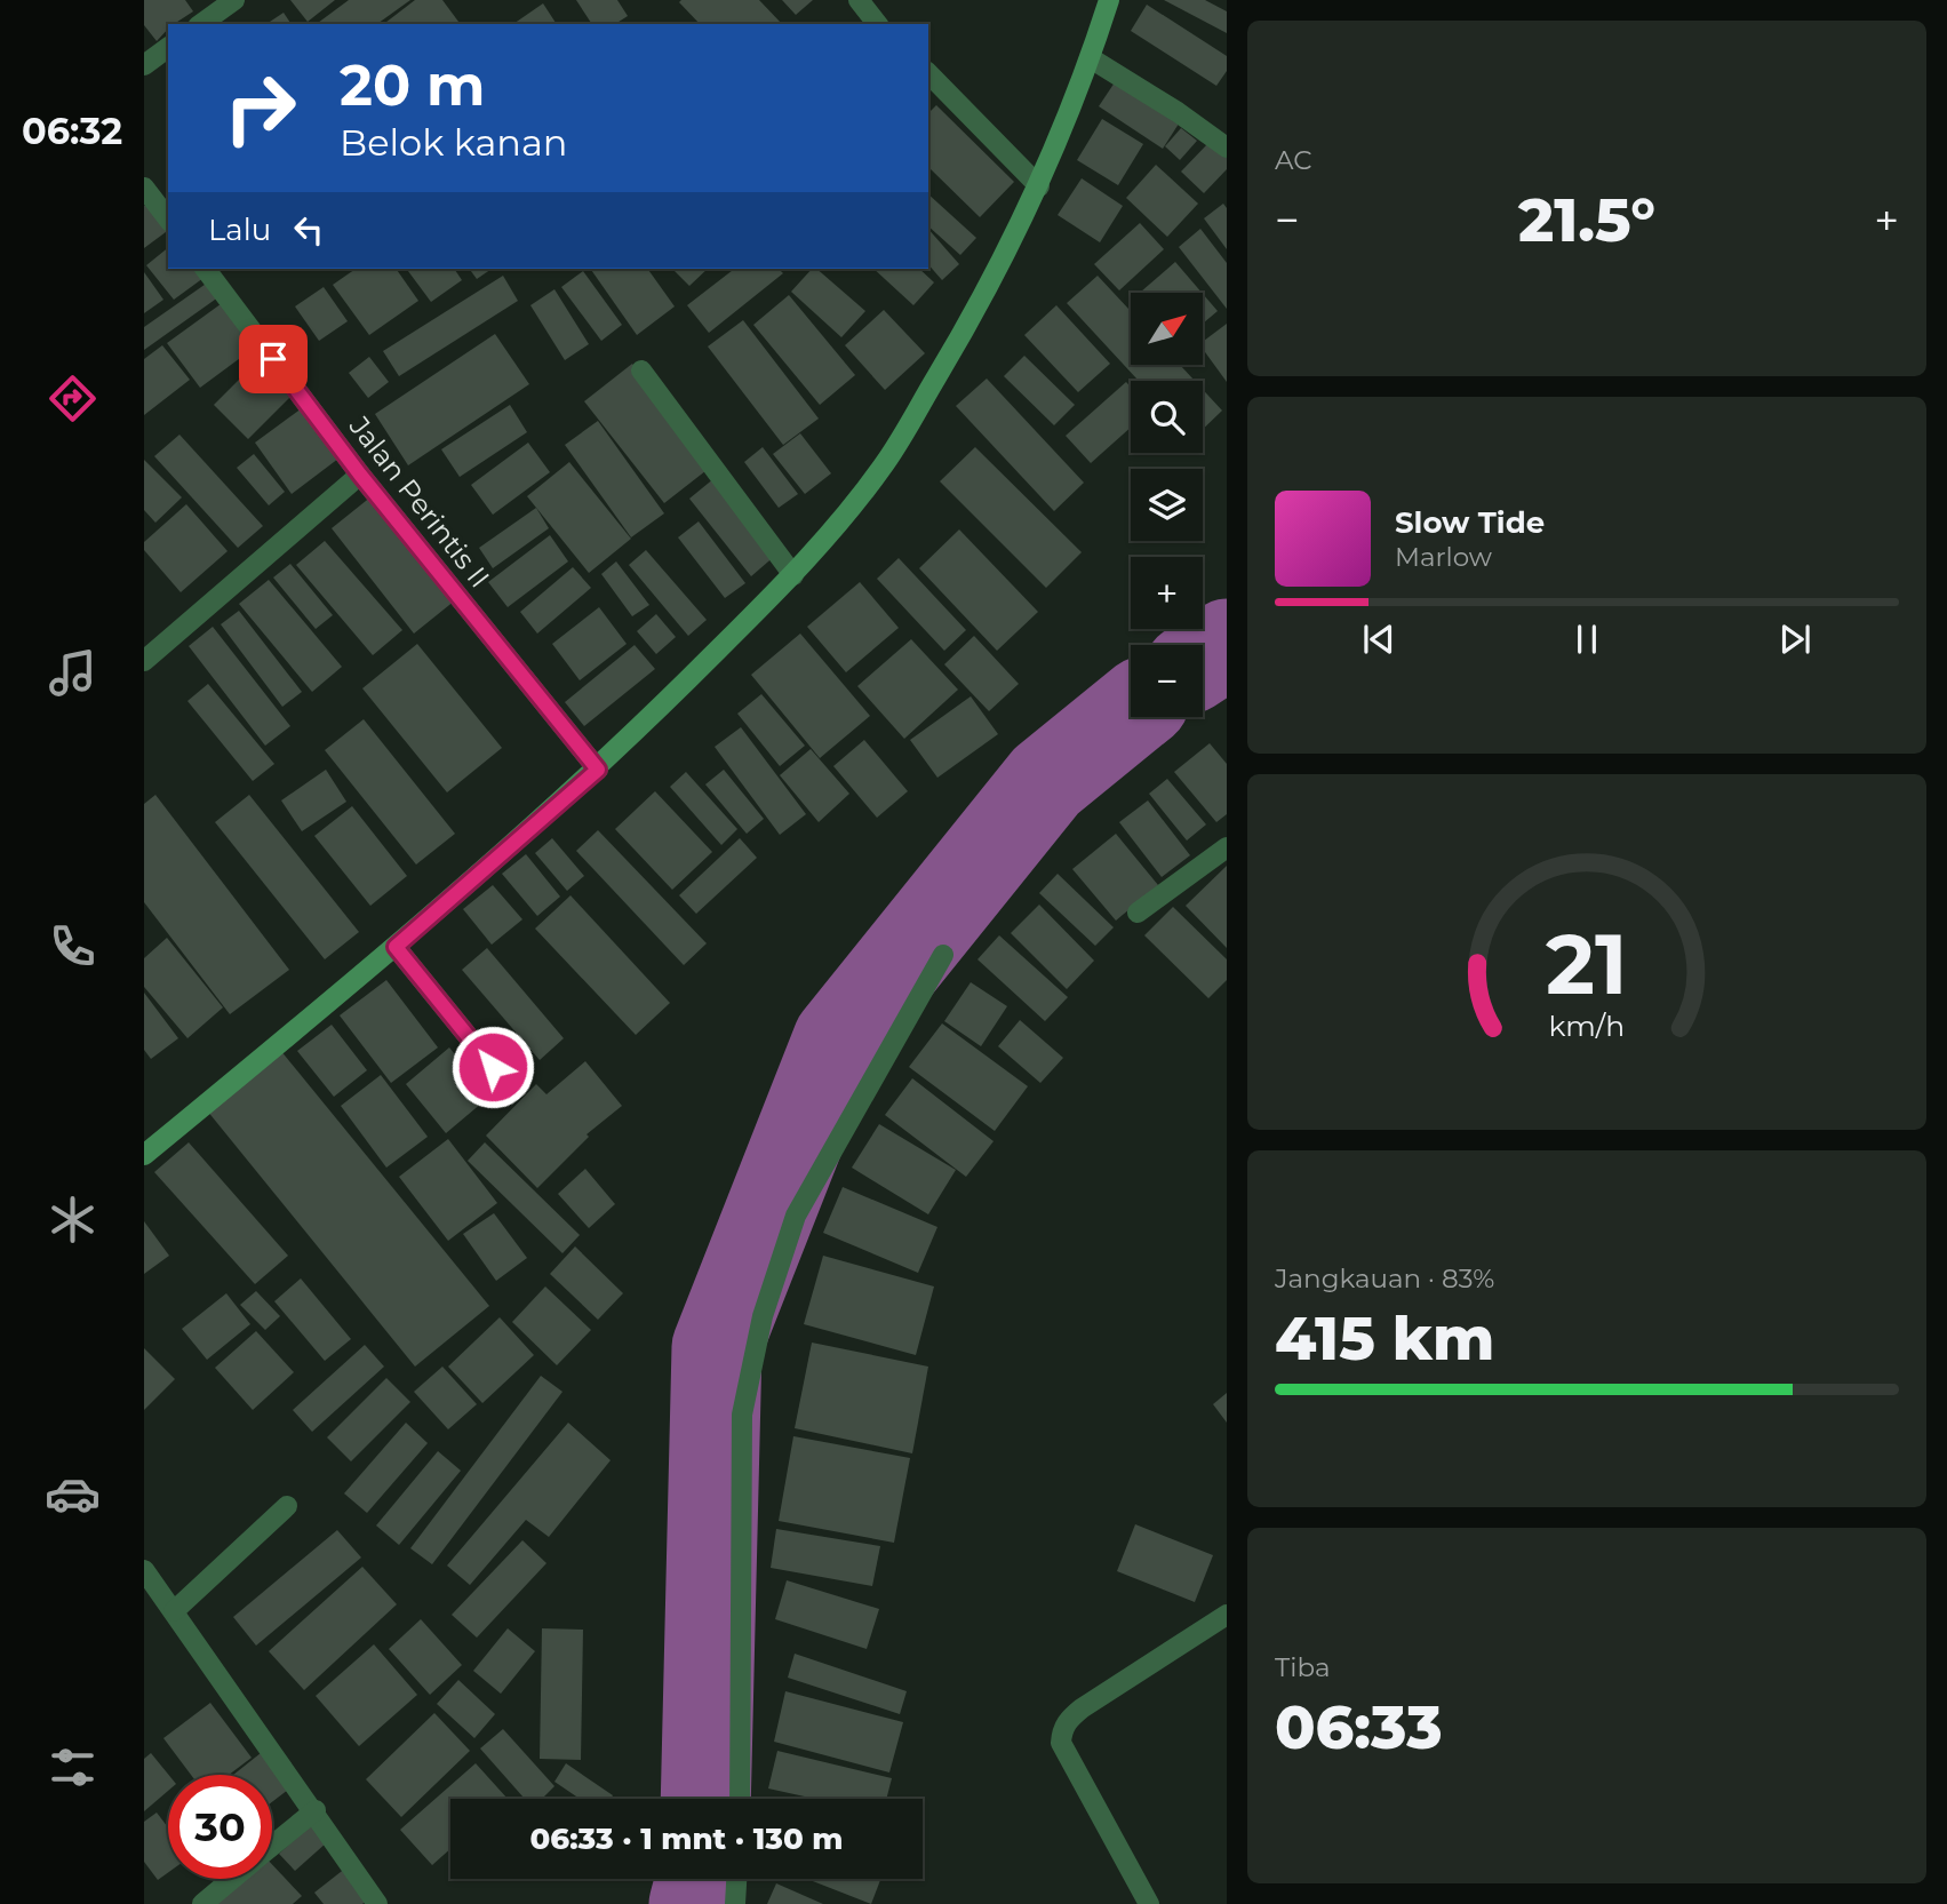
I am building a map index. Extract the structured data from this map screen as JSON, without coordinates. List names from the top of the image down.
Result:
{
  "streets": {
    "street": ["Jalan Perintis II"]
  },
  "north": "top right",
  "page": {
    "tabs": "06:32",
    "tile": [
      "AC",
      ["Jangkauan · 83%", "415 km"],
      ["Tiba", "06:33"]
    ],
    "turn": ["20 m", "Belok kanan"],
    "heat": ["−", "21.5°", "+"],
    "then": "Lalu",
    "map_buttons": ["+", "−"],
    "song": ["Slow Tide", "Marlow"],
    "limit": "30",
    "trip": "06:33 · 1 mnt · 130 m",
    "gauge": ["21", "km/h"]
  }
}
